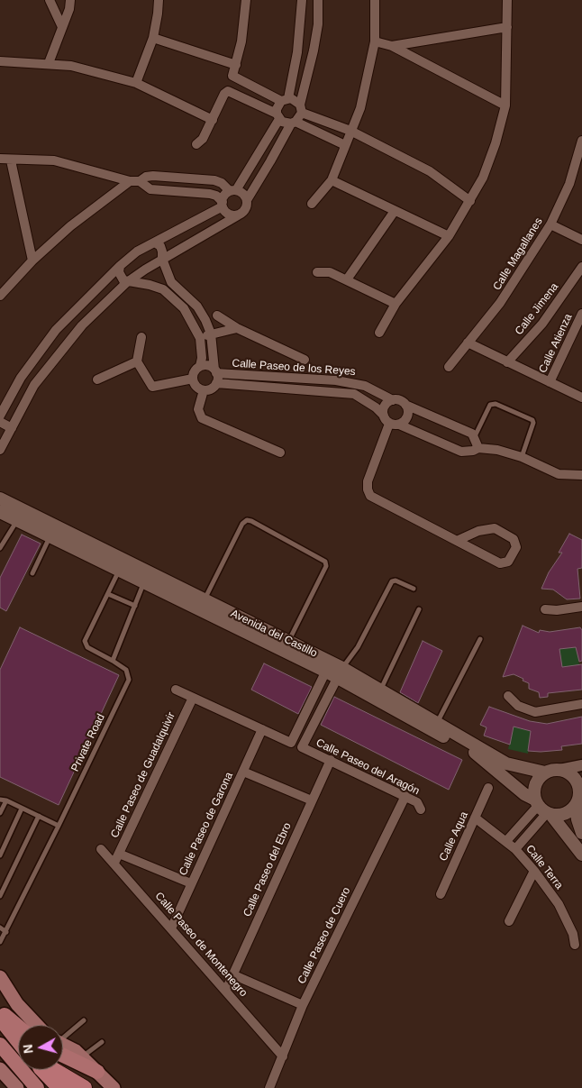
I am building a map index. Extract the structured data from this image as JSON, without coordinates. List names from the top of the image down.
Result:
{
  "streets": {
    "main road": ["Avenida del Castillo"],
    "street": [
      "Calle Magallanes",
      "Calle Jimena",
      "Calle Atienza",
      "Calle Paseo de los Reyes",
      "Calle Paseo del Aragón",
      "Calle Paseo de Guadalquivir",
      "Calle Paseo de Garona",
      "Calle Aqua",
      "Calle Terra",
      "Calle Paseo del Ebro",
      "Calle Paseo de Cuero",
      "Calle Paseo de Montenegro"
    ],
    "lane": ["Private Road"]
  },
  "crossings": [
    ["Avenida del Castillo", "Private Road"],
    ["Calle Paseo del Aragón", "Calle Paseo del Ebro"],
    ["Calle Paseo del Aragón", "Calle Paseo de Cuero"],
    ["Calle Paseo de Guadalquivir", "Calle Paseo de Montenegro"],
    ["Calle Paseo de Garona", "Calle Paseo de Montenegro"],
    ["Calle Aqua", "Calle Terra"],
    ["Calle Paseo del Ebro", "Calle Paseo de Montenegro"],
    ["Calle Paseo de Cuero", "Calle Paseo de Montenegro"]
  ],
  "north": "left"
}
